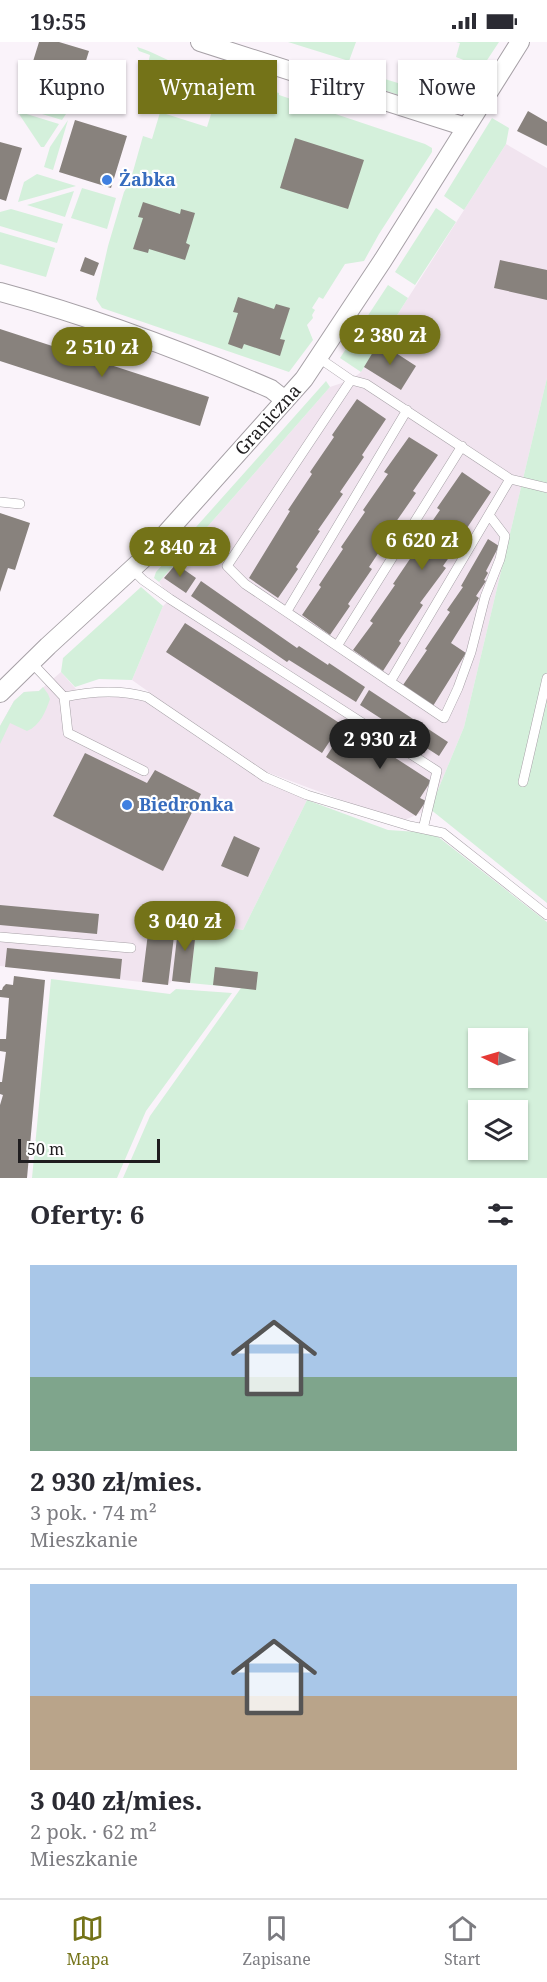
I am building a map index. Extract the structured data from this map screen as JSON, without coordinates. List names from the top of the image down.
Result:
{
  "streets": {
    "street": ["Graniczna"]
  },
  "places": ["Żabka", "Biedronka"],
  "scale_bar": "50 m",
  "north": "left",
  "page": {
    "status": "19:55",
    "chip": [
      "Kupno",
      "Wynajem",
      "Filtry",
      "Nowe"
    ],
    "price": [
      "2 380 zł",
      "2 510 zł",
      "6 620 zł",
      "2 840 zł",
      "2 930 zł",
      "3 040 zł"
    ],
    "scale": "50 m",
    "heading": "Oferty: 6",
    "list": [
      {
        "name": "2 930 zł/mies.",
        "note": "3 pok. · 74 m² · Mieszkanie"
      },
      {
        "name": "3 040 zł/mies.",
        "note": "2 pok. · 62 m² · Mieszkanie"
      }
    ],
    "tabs": ["Mapa", "Zapisane", "Start"]
  }
}
